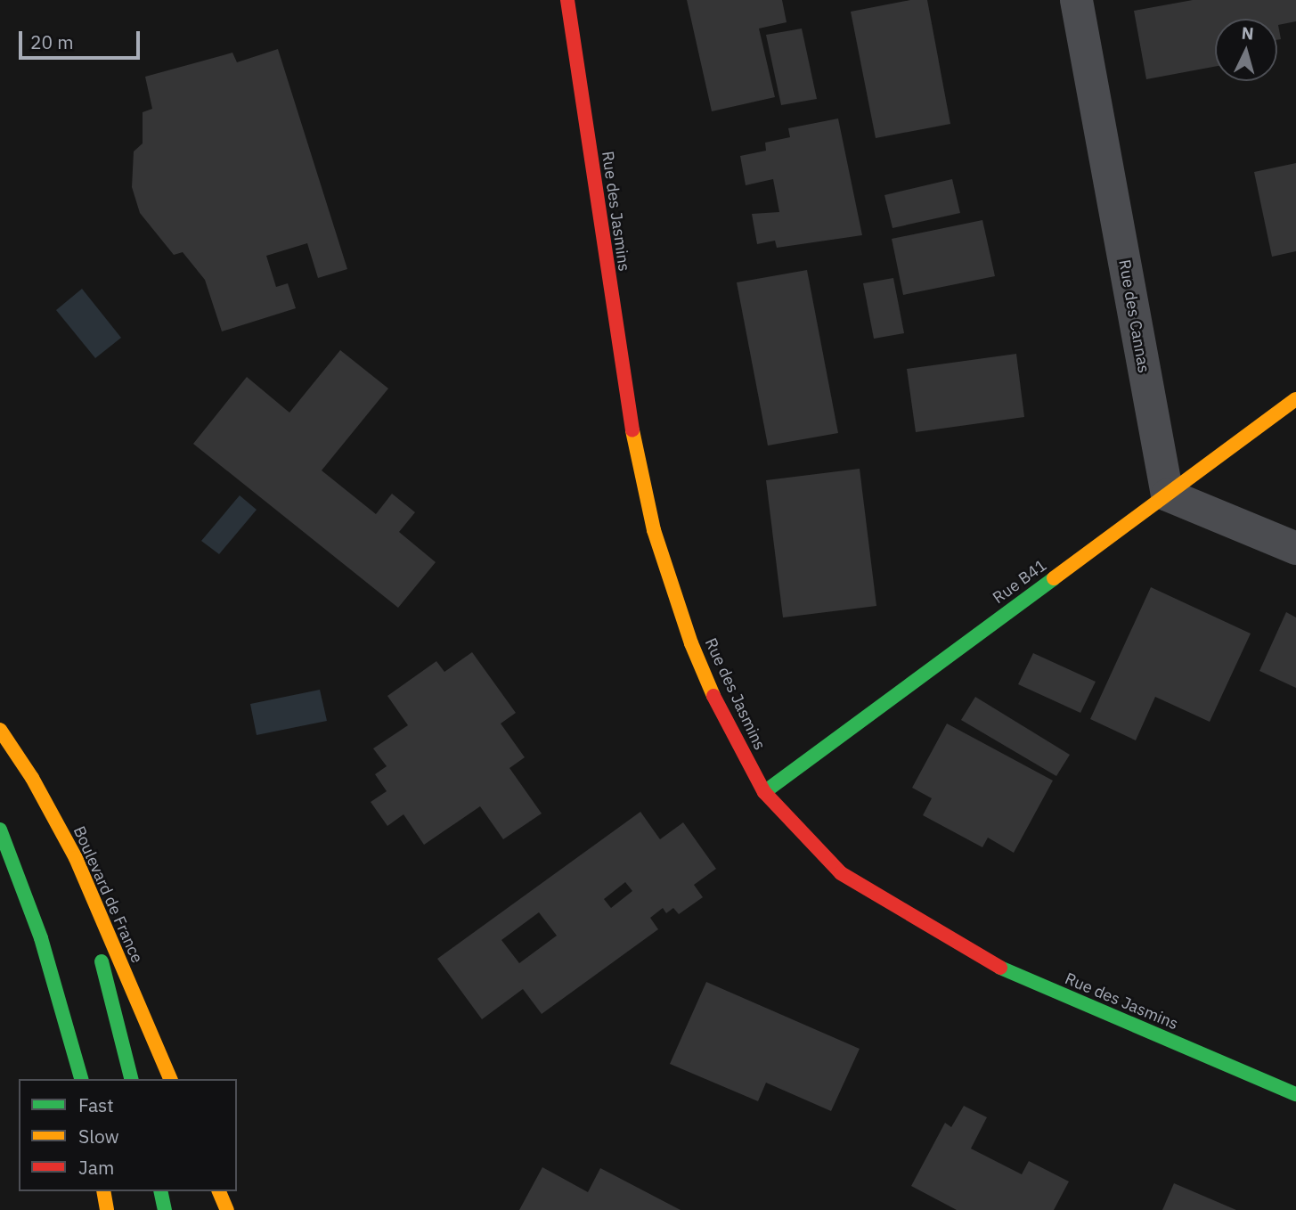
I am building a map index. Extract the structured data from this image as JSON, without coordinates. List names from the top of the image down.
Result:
{
  "streets": {
    "street": [
      "Rue des Jasmins",
      "Rue des Cannas",
      "Rue B41",
      "Boulevard de France"
    ]
  },
  "crossings": [
    ["Rue des Jasmins", "Rue B41"],
    ["Rue des Cannas", "Rue B41"]
  ],
  "legend": ["Fast", "Slow", "Jam"],
  "scale_bar": "20 m",
  "north": "top"
}
